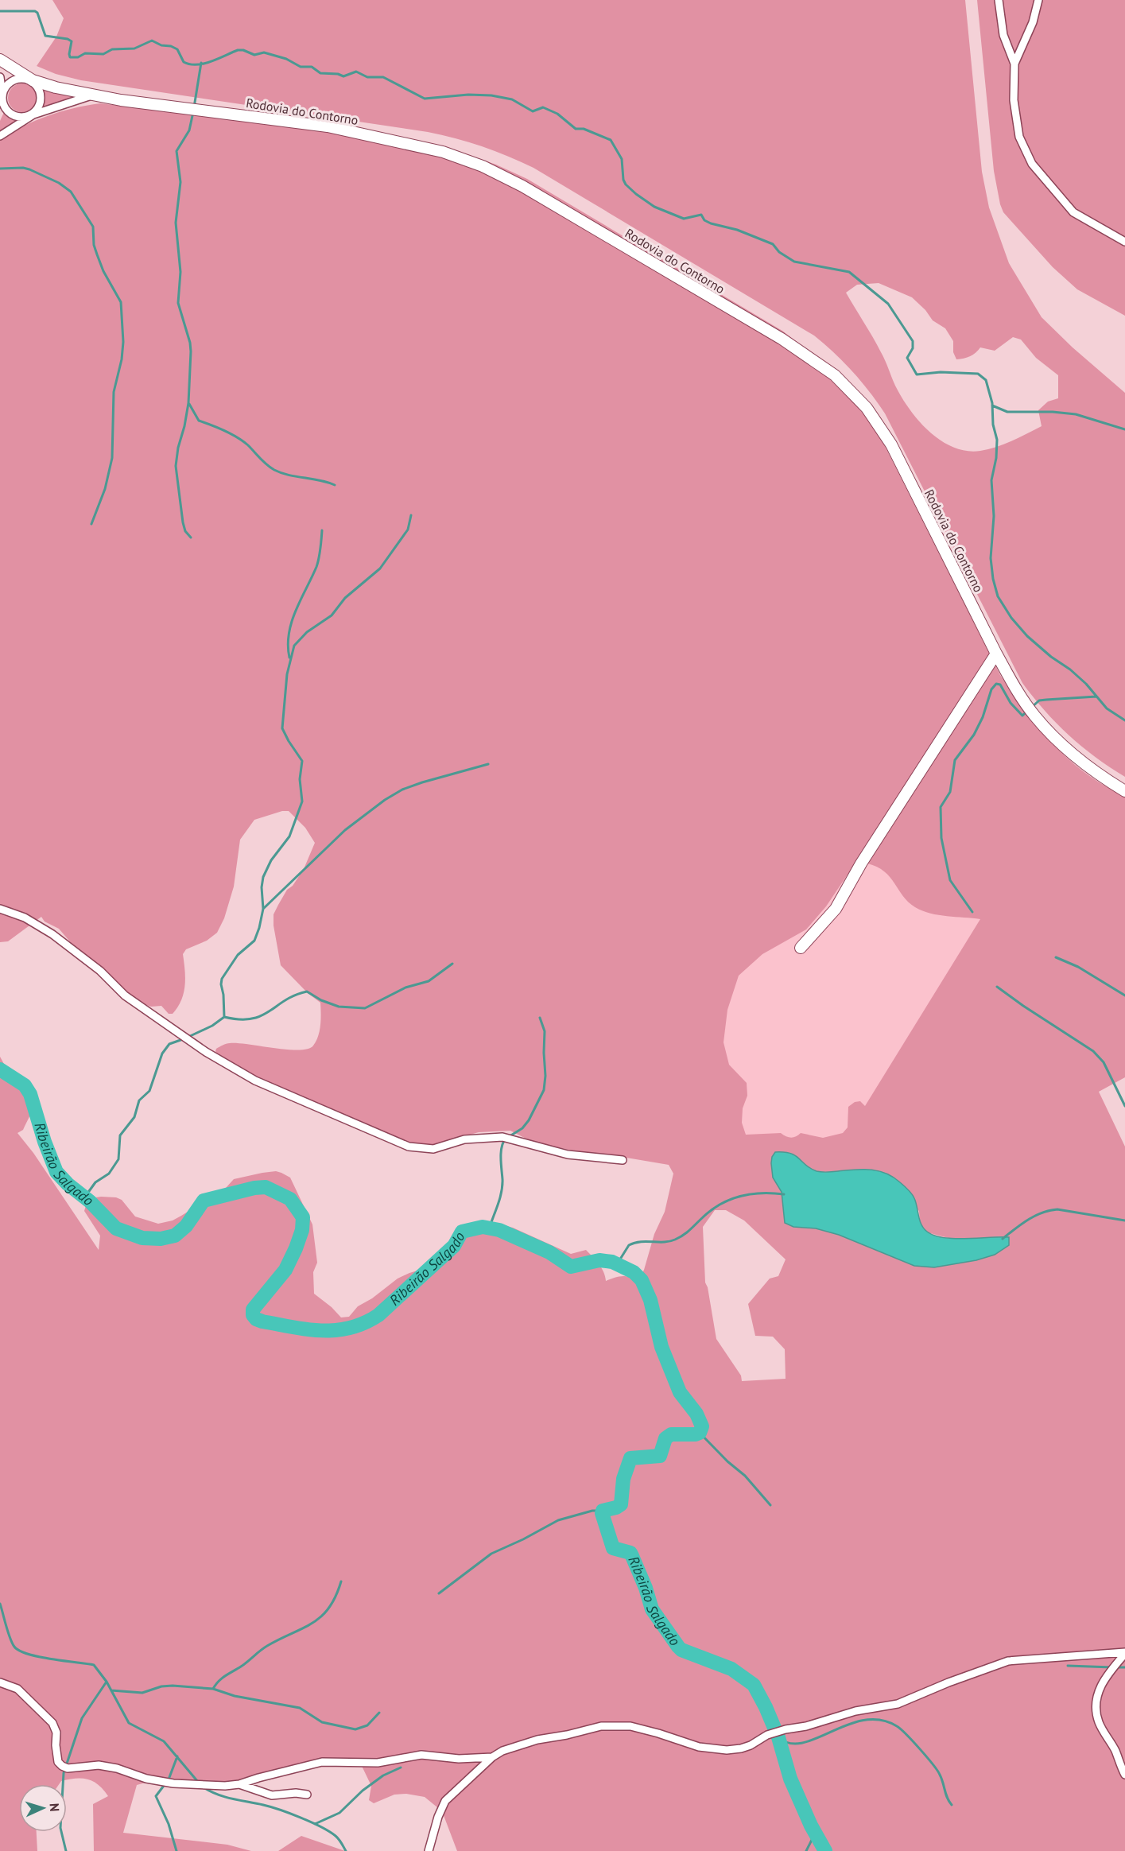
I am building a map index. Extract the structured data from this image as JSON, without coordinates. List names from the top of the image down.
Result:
{
  "streets": {
    "main road": ["Rodovia do Contorno"]
  },
  "water": ["Ribeirão Salgado"],
  "north": "right"
}
